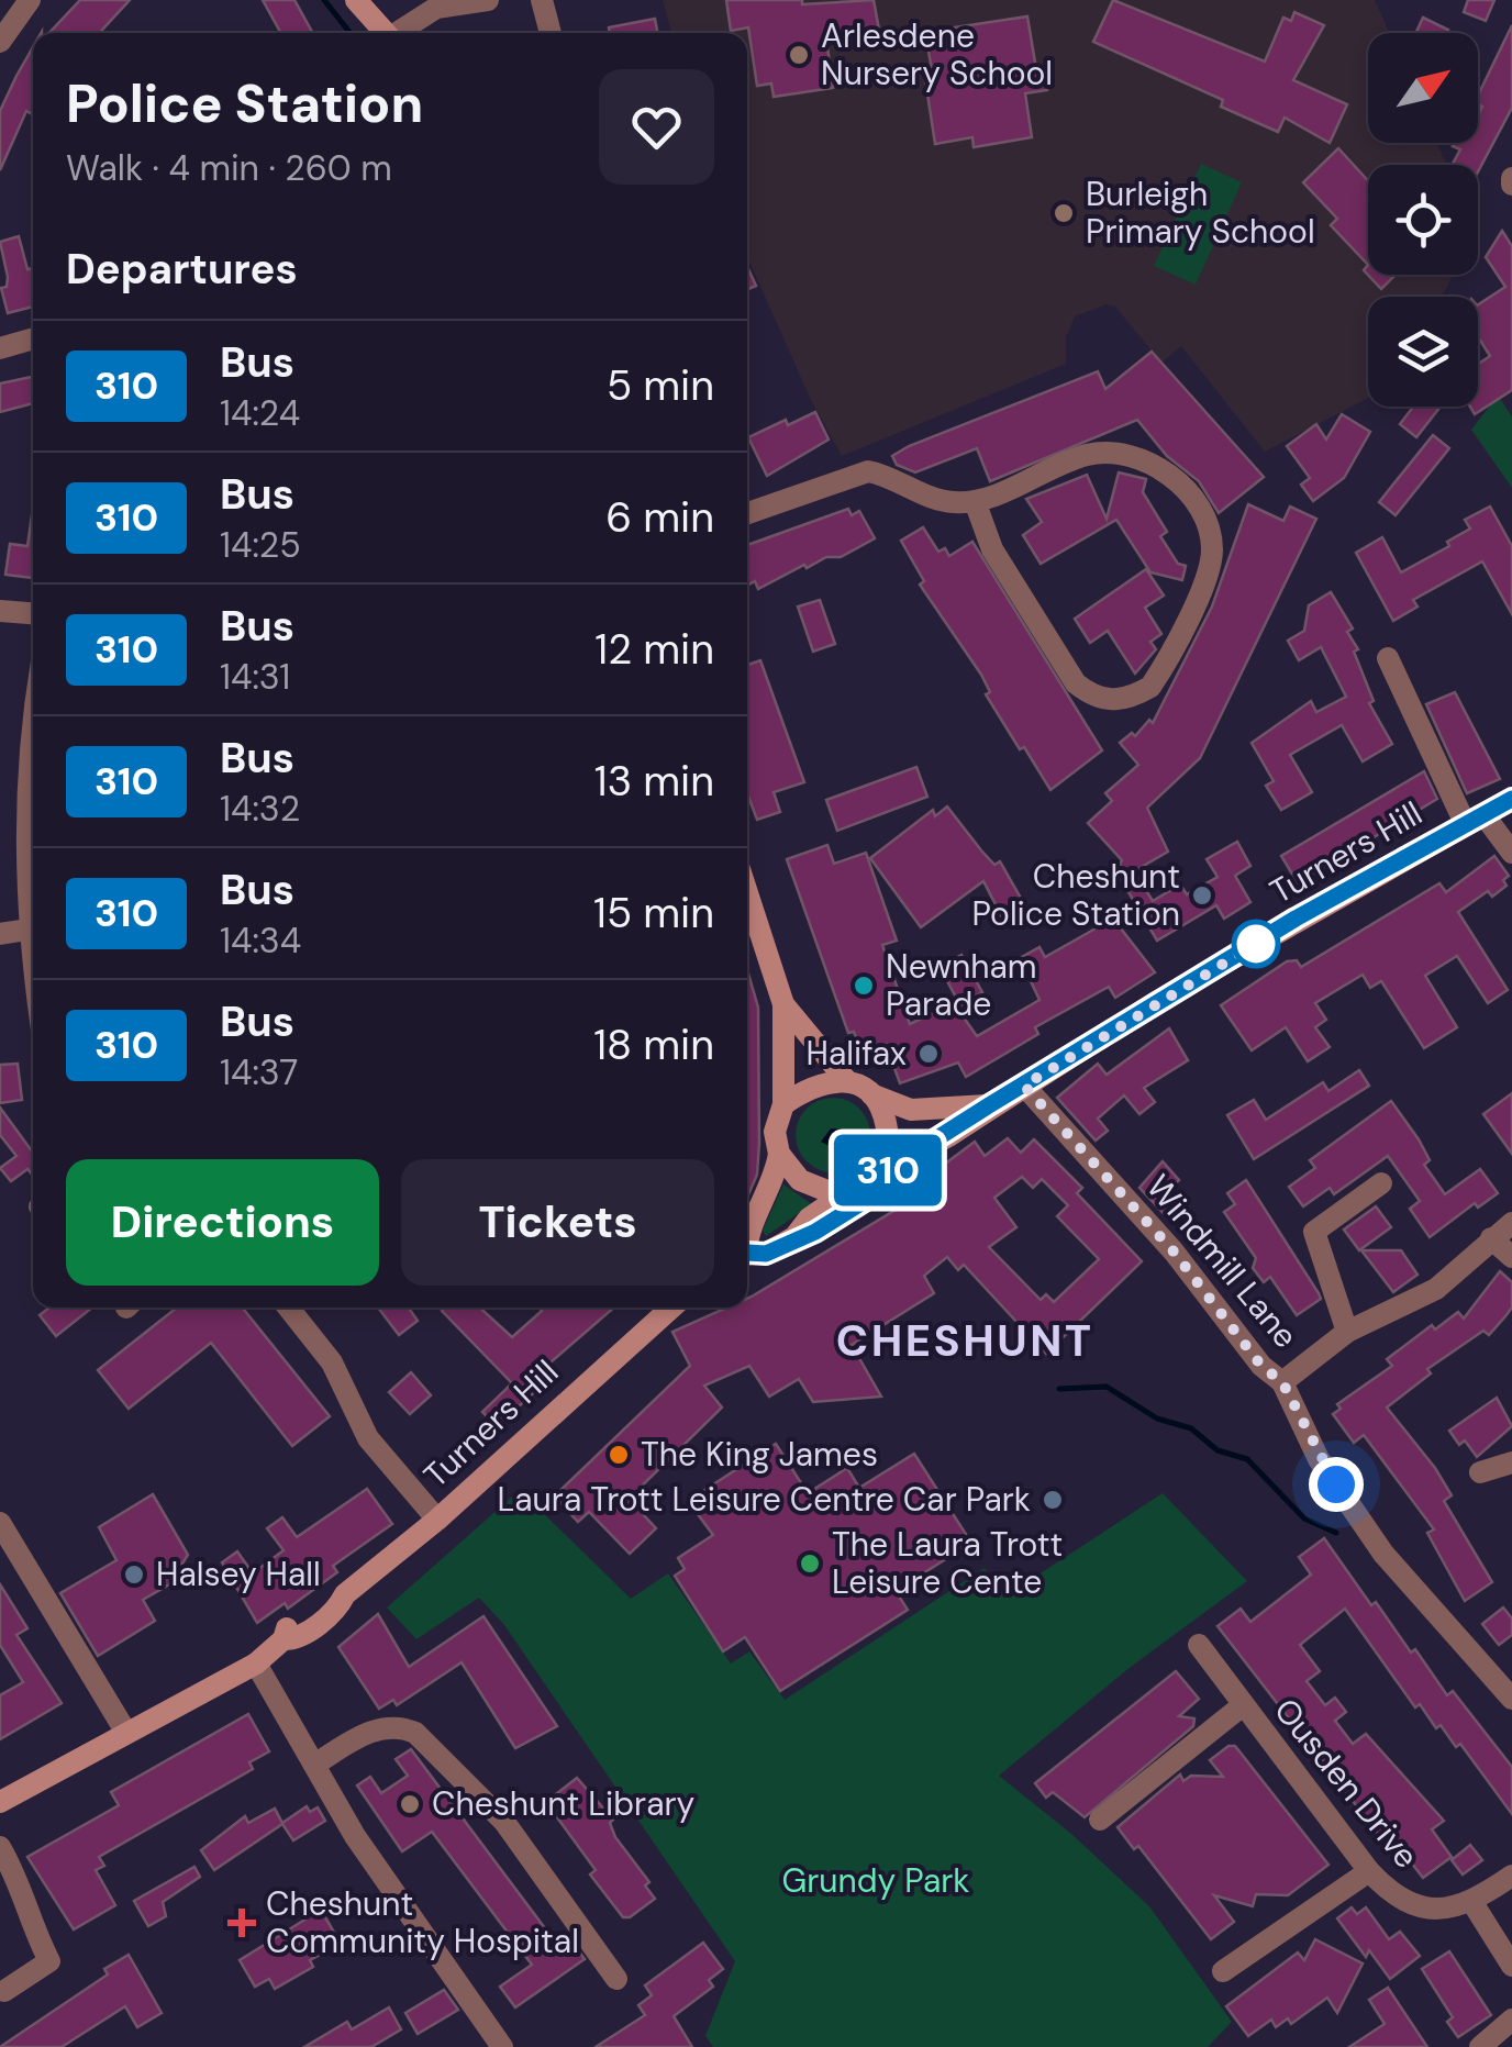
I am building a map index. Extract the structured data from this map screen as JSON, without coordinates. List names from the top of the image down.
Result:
{
  "streets": {
    "main road": ["Turners Hill"],
    "street": ["Windmill Lane", "Ousden Drive"]
  },
  "crossings": [
    ["Turners Hill", "Windmill Lane"]
  ],
  "districts": ["CHESHUNT"],
  "parks": ["Grundy Park"],
  "places": {
    "other": [
      "Arlesdene Nursery School",
      "Burleigh Primary School",
      "Cheshunt Police Station",
      "Newnham Parade",
      "Halifax",
      "The King James",
      "Laura Trott Leisure Centre Car Park",
      "The Laura Trott Leisure Cente",
      "Halsey Hall",
      "Cheshunt Library"
    ],
    "health": ["Cheshunt Community Hospital"]
  },
  "lines": ["bus line 310"],
  "north": "top right",
  "page": {
    "on_map": "310",
    "heading": [
      ["Police Station", "Walk · 4 min · 260 m"],
      "Departures"
    ],
    "list": [
      {
        "mark": "310",
        "name": "Bus",
        "note": "14:24",
        "value": "5 min"
      },
      {
        "mark": "310",
        "name": "Bus",
        "note": "14:25",
        "value": "6 min"
      },
      {
        "mark": "310",
        "name": "Bus",
        "note": "14:31",
        "value": "12 min"
      },
      {
        "mark": "310",
        "name": "Bus",
        "note": "14:32",
        "value": "13 min"
      },
      {
        "mark": "310",
        "name": "Bus",
        "note": "14:34",
        "value": "15 min"
      },
      {
        "mark": "310",
        "name": "Bus",
        "note": "14:37",
        "value": "18 min"
      }
    ],
    "buttons": ["Directions", "Tickets"]
  }
}
